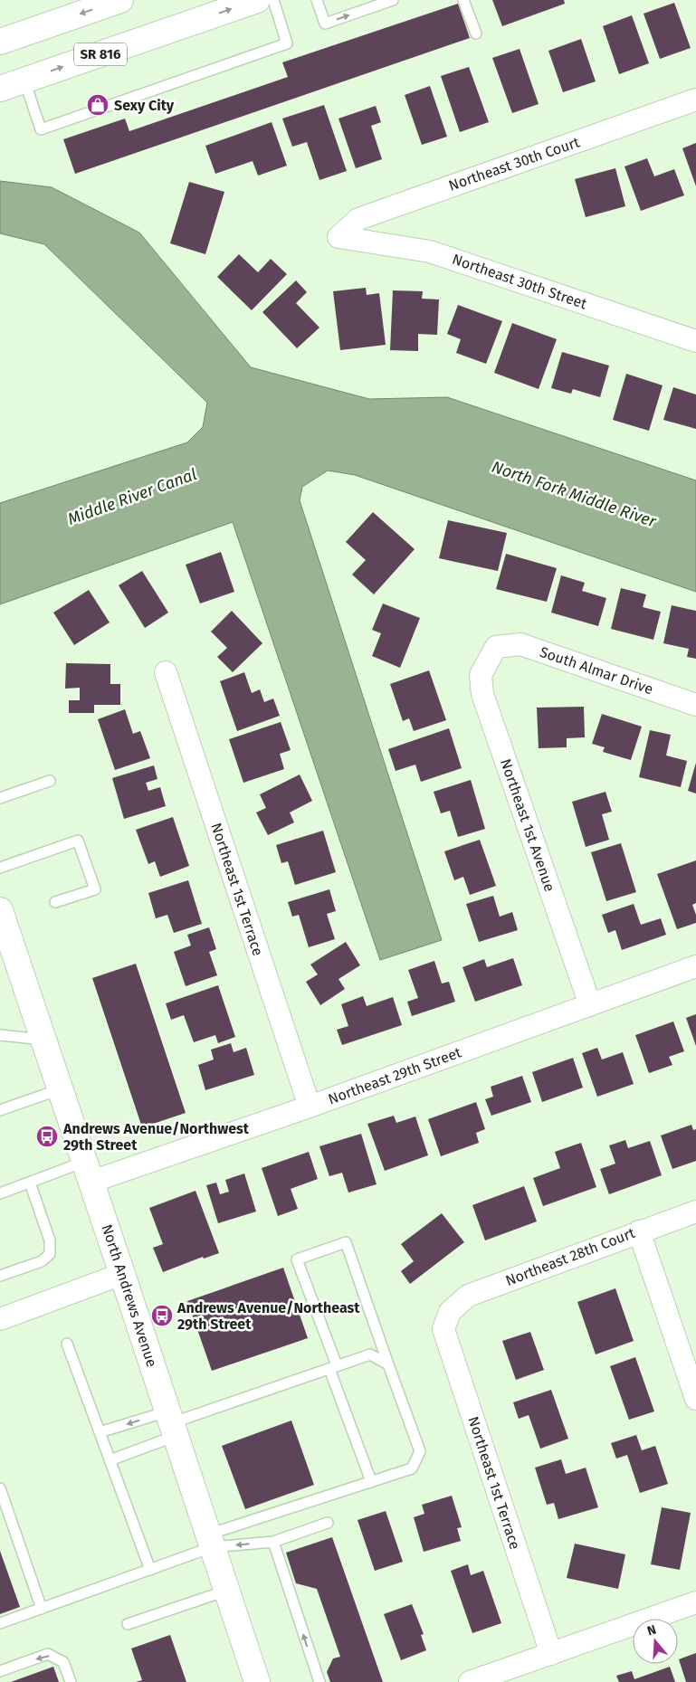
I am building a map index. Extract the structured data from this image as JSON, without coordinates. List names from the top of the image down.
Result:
{
  "streets": {
    "main road": ["SR 816", "North Andrews Avenue"],
    "street": [
      "Northeast 30th Court",
      "Northeast 30th Street",
      "South Almar Drive",
      "Northeast 1st Avenue",
      "Northeast 1st Terrace",
      "Northeast 29th Street",
      "Northeast 28th Court"
    ]
  },
  "crossings": [
    ["Northeast 30th Court", "Northeast 30th Street"],
    ["South Almar Drive", "Northeast 1st Avenue"],
    ["Northeast 1st Avenue", "Northeast 29th Street"],
    ["Northeast 1st Terrace", "Northeast 29th Street"],
    ["Northeast 1st Terrace", "Northeast 28th Court"],
    ["Northeast 29th Street", "North Andrews Avenue"]
  ],
  "water": ["North Fork Middle River", "Middle River Canal"],
  "places": {
    "shop": ["Sexy City"],
    "bus stop": ["Andrews Avenue/Northwest 29th Street", "Andrews Avenue/Northeast 29th Street"]
  },
  "north": "top"
}
